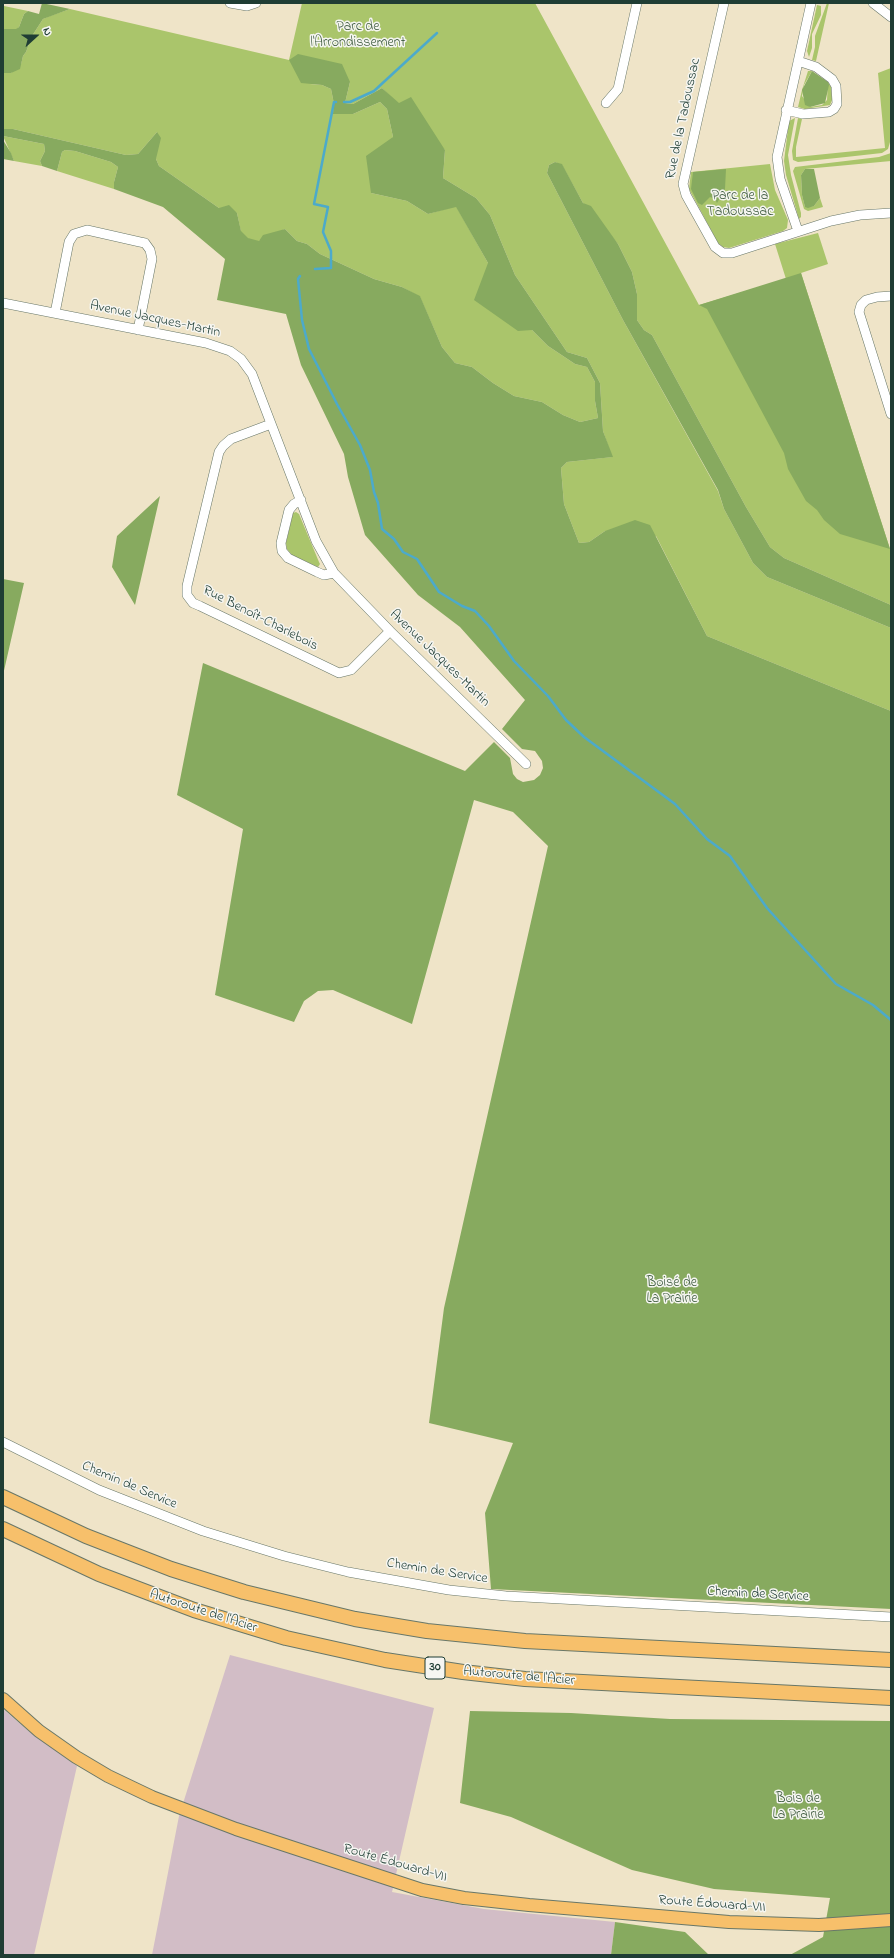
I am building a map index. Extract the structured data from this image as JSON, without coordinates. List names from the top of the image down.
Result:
{
  "streets": {
    "highway": ["Autoroute de l'Acier", "30"],
    "main road": ["Route Édouard-VII"],
    "street": [
      "Rue de la Tadoussac",
      "Avenue Jacques-Martin",
      "Rue Benoît-Charlebois",
      "Chemin de Service"
    ]
  },
  "crossings": [
    ["Avenue Jacques-Martin", "Rue Benoît-Charlebois"]
  ],
  "parks": [
    "Parc de l'Arrondissement",
    "Parc de la Tadoussac",
    "Boisé de La Prairie",
    "Bois de La Prairie"
  ],
  "north": "right"
}
